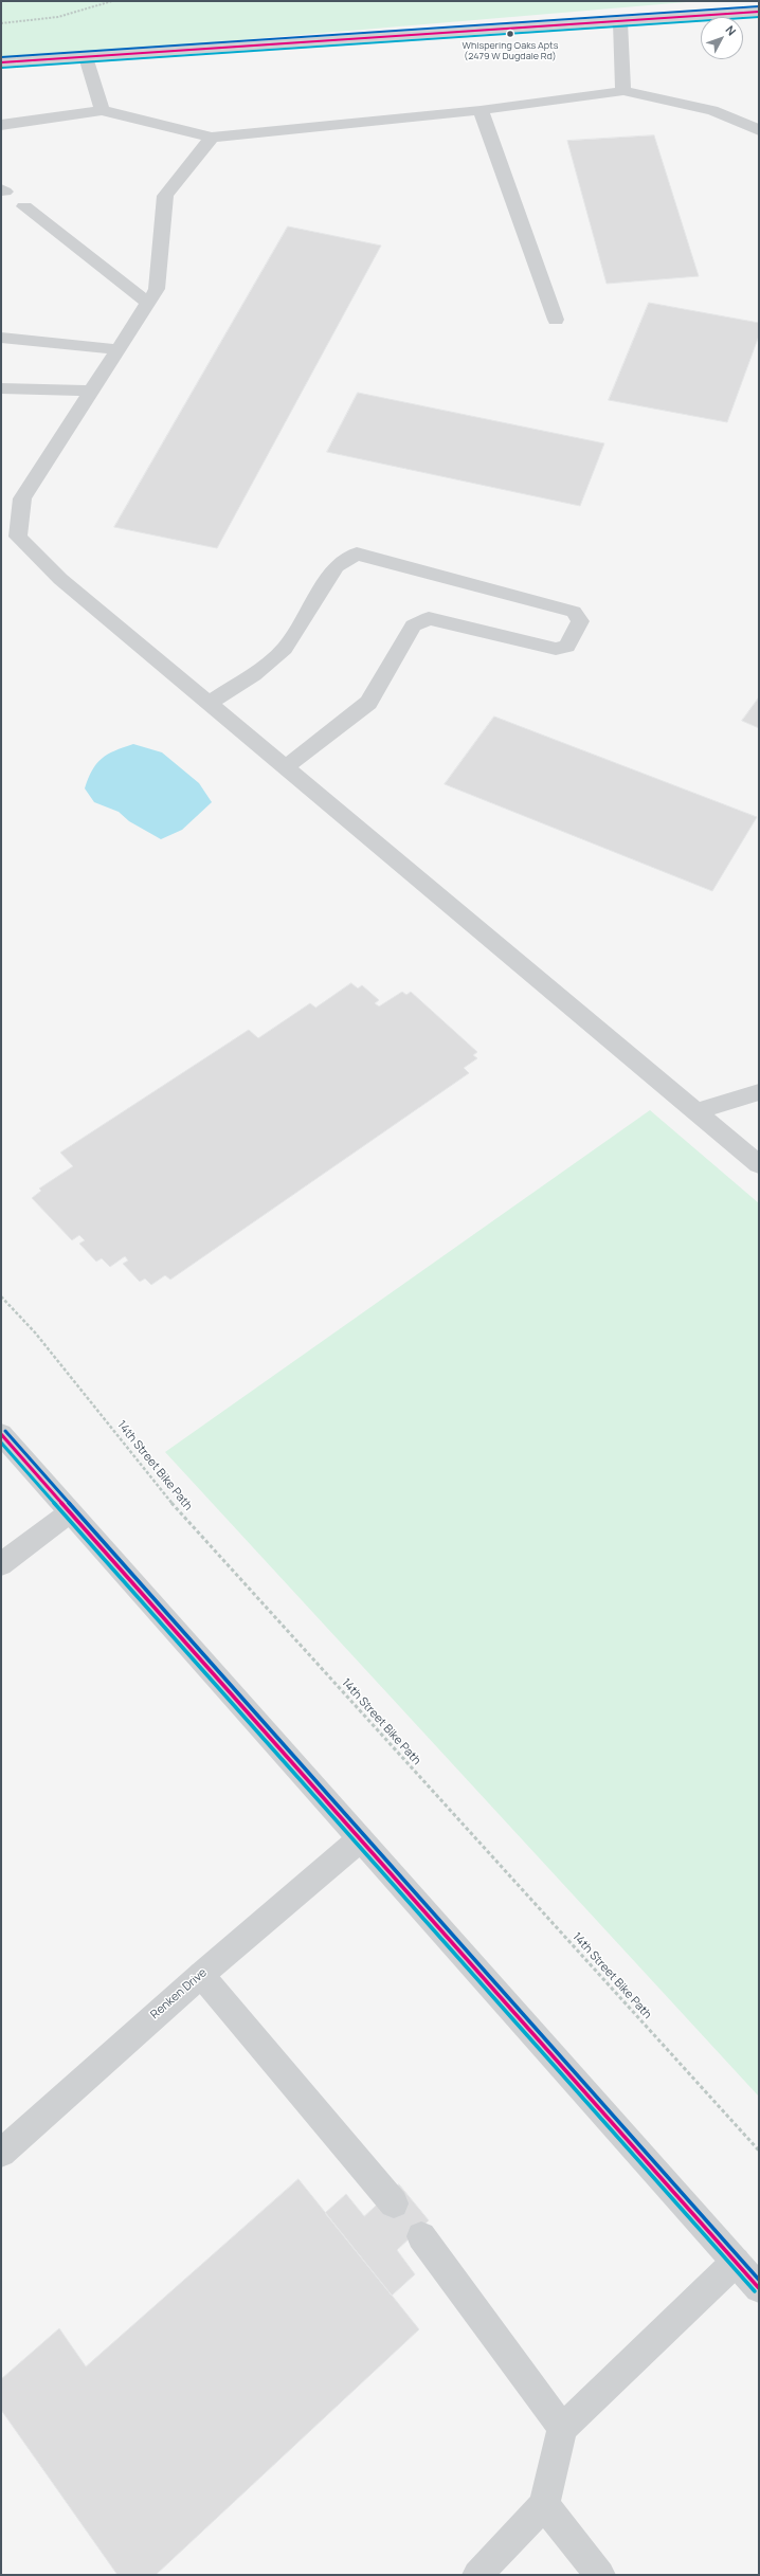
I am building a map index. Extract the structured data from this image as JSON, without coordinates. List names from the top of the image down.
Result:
{
  "streets": {
    "street": ["Renken Drive"],
    "path": ["14th Street Bike Path"]
  },
  "places": ["Whispering Oaks Apts (2479 W Dugdale Rd)"],
  "north": "top right"
}
